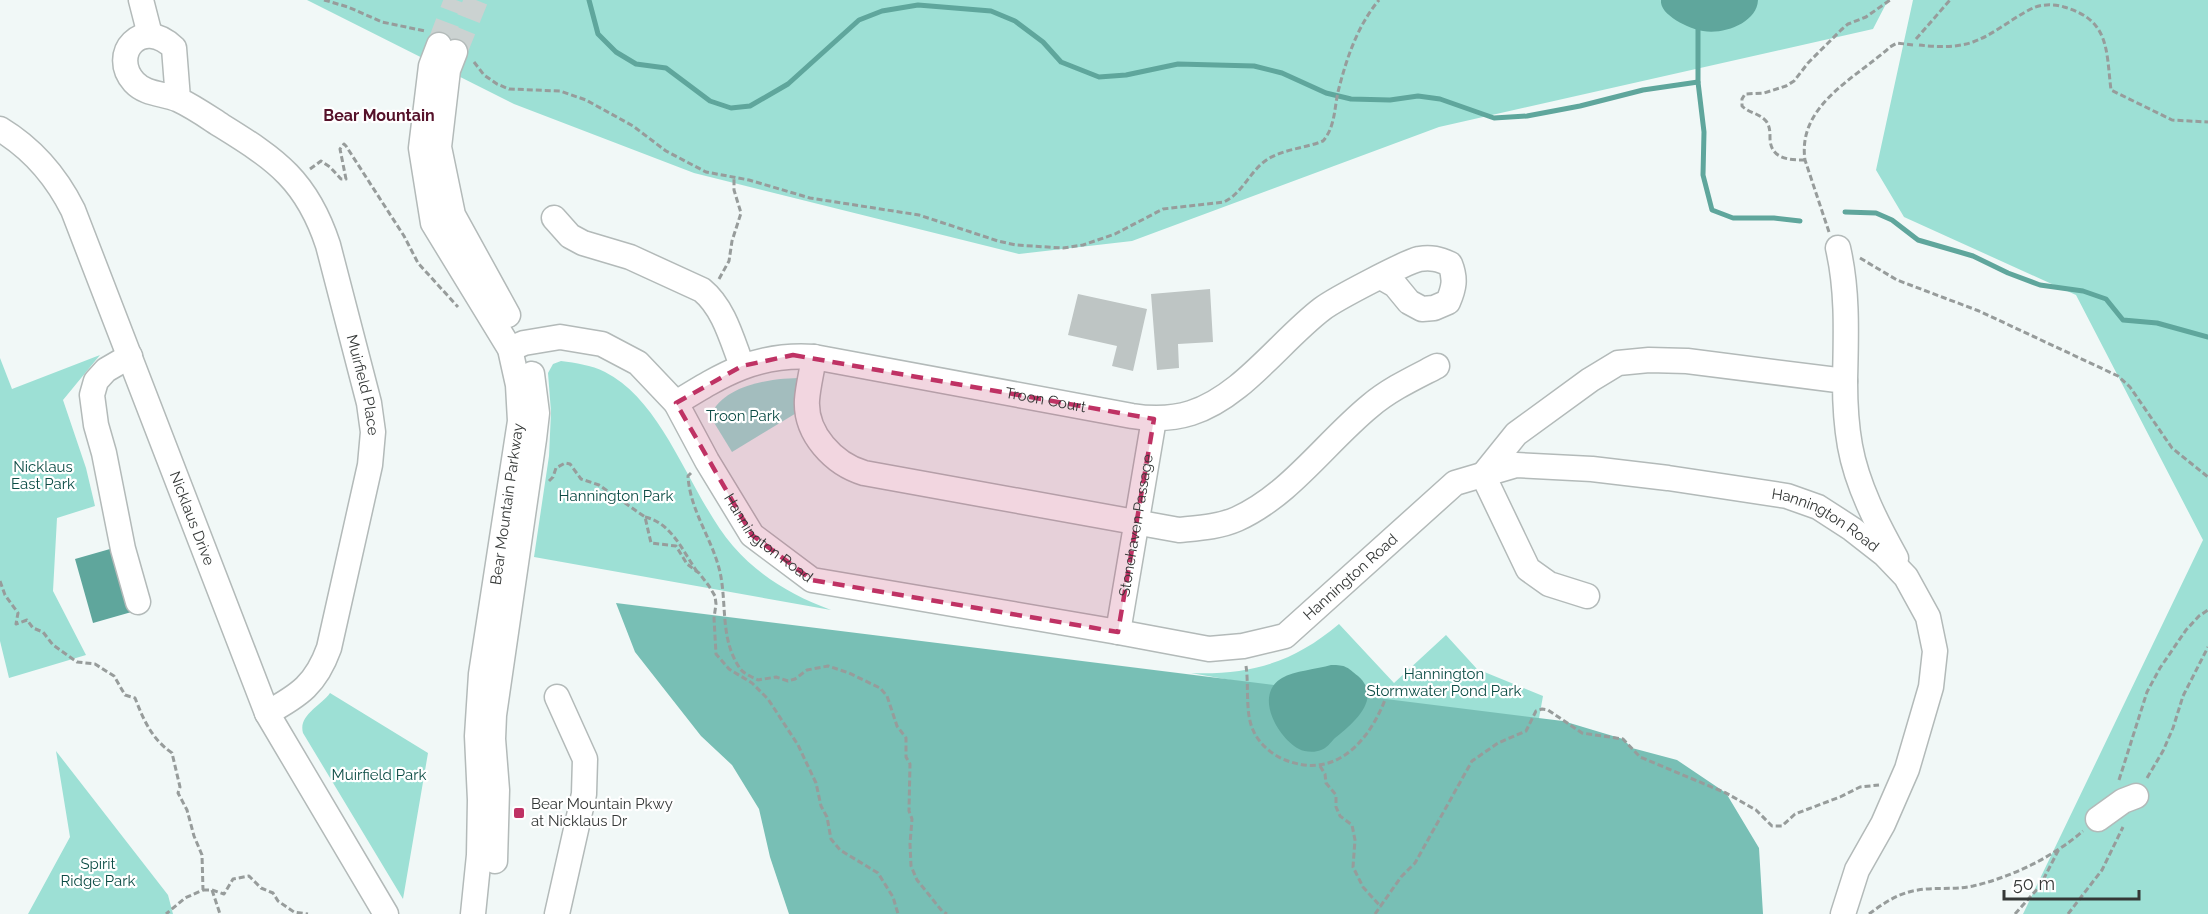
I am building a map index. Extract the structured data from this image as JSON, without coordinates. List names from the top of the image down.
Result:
{
  "streets": {
    "street": [
      "Muirfield Place",
      "Troon Court",
      "Bear Mountain Parkway",
      "Nicklaus Drive",
      "Hannington Road",
      "Stonehaven Passage"
    ]
  },
  "crossings": [
    ["Muirfield Place", "Nicklaus Drive"],
    ["Troon Court", "Hannington Road"],
    ["Troon Court", "Stonehaven Passage"],
    ["Bear Mountain Parkway", "Hannington Road"],
    ["Hannington Road", "Stonehaven Passage"]
  ],
  "districts": ["Bear Mountain"],
  "parks": [
    "Troon Park",
    "Nicklaus East Park",
    "Hannington Park",
    "Hannington Stormwater Pond Park",
    "Muirfield Park",
    "Spirit Ridge Park"
  ],
  "places": {
    "transit": ["Bear Mountain Pkwy at Nicklaus Dr"]
  },
  "scale_bar": "50 m"
}
